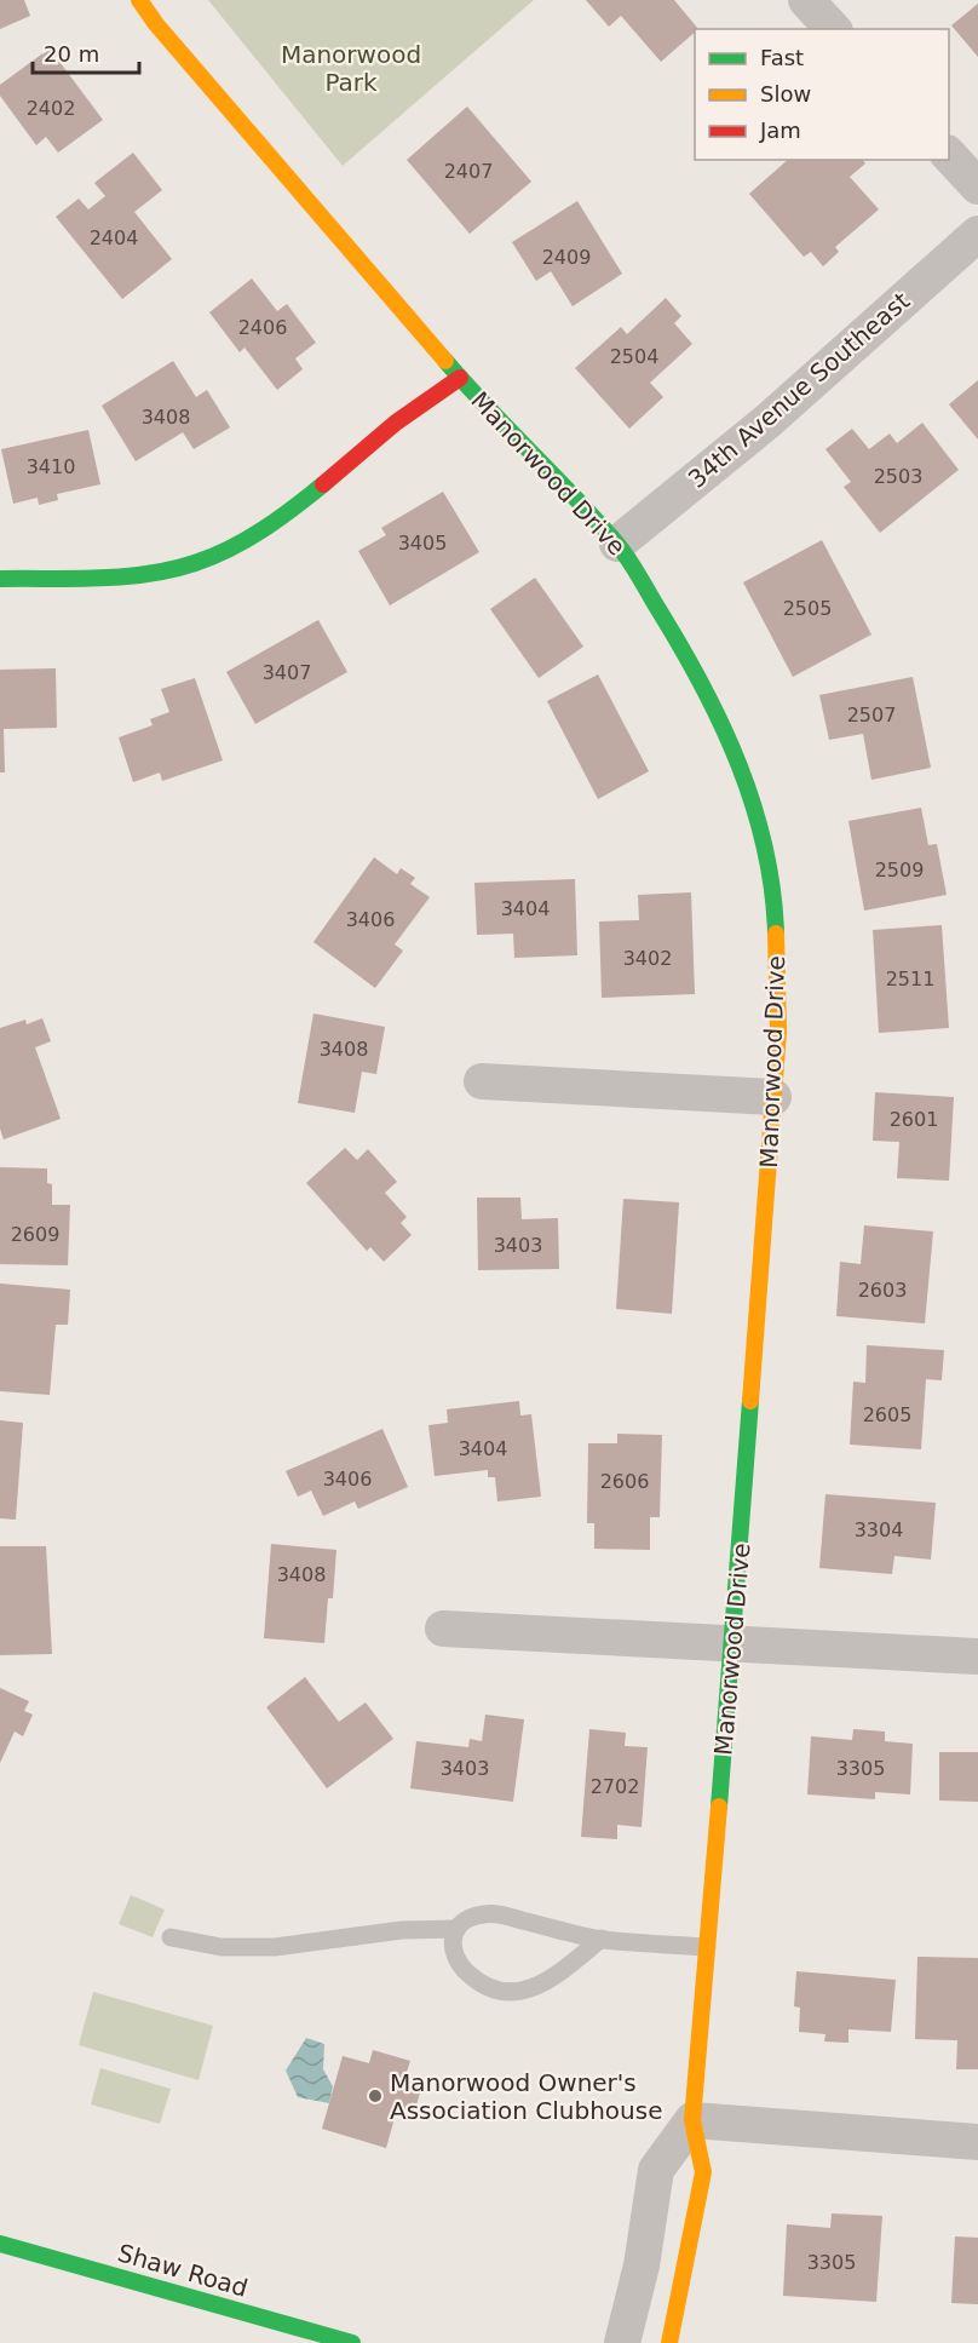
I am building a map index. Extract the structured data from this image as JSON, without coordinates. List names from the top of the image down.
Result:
{
  "streets": {
    "street": ["34th Avenue Southeast", "Manorwood Drive", "Shaw Road"]
  },
  "crossings": [
    ["34th Avenue Southeast", "Manorwood Drive"]
  ],
  "parks": ["Manorwood Park"],
  "places": ["Manorwood Owner's Association Clubhouse"],
  "house_numbers": [
    "2402",
    "2407",
    "2404",
    "2409",
    "2406",
    "2504",
    "3408",
    "3410",
    "2503",
    "3405",
    "2505",
    "3407",
    "2507",
    "2509",
    "3404",
    "3406",
    "3402",
    "2511",
    "3408",
    "2601",
    "2609",
    "3403",
    "2603",
    "2605",
    "3404",
    "3406",
    "2606",
    "3304",
    "3408",
    "3403",
    "3305",
    "2702",
    "3305"
  ],
  "legend": ["Fast", "Slow", "Jam"],
  "scale_bar": "20 m"
}
